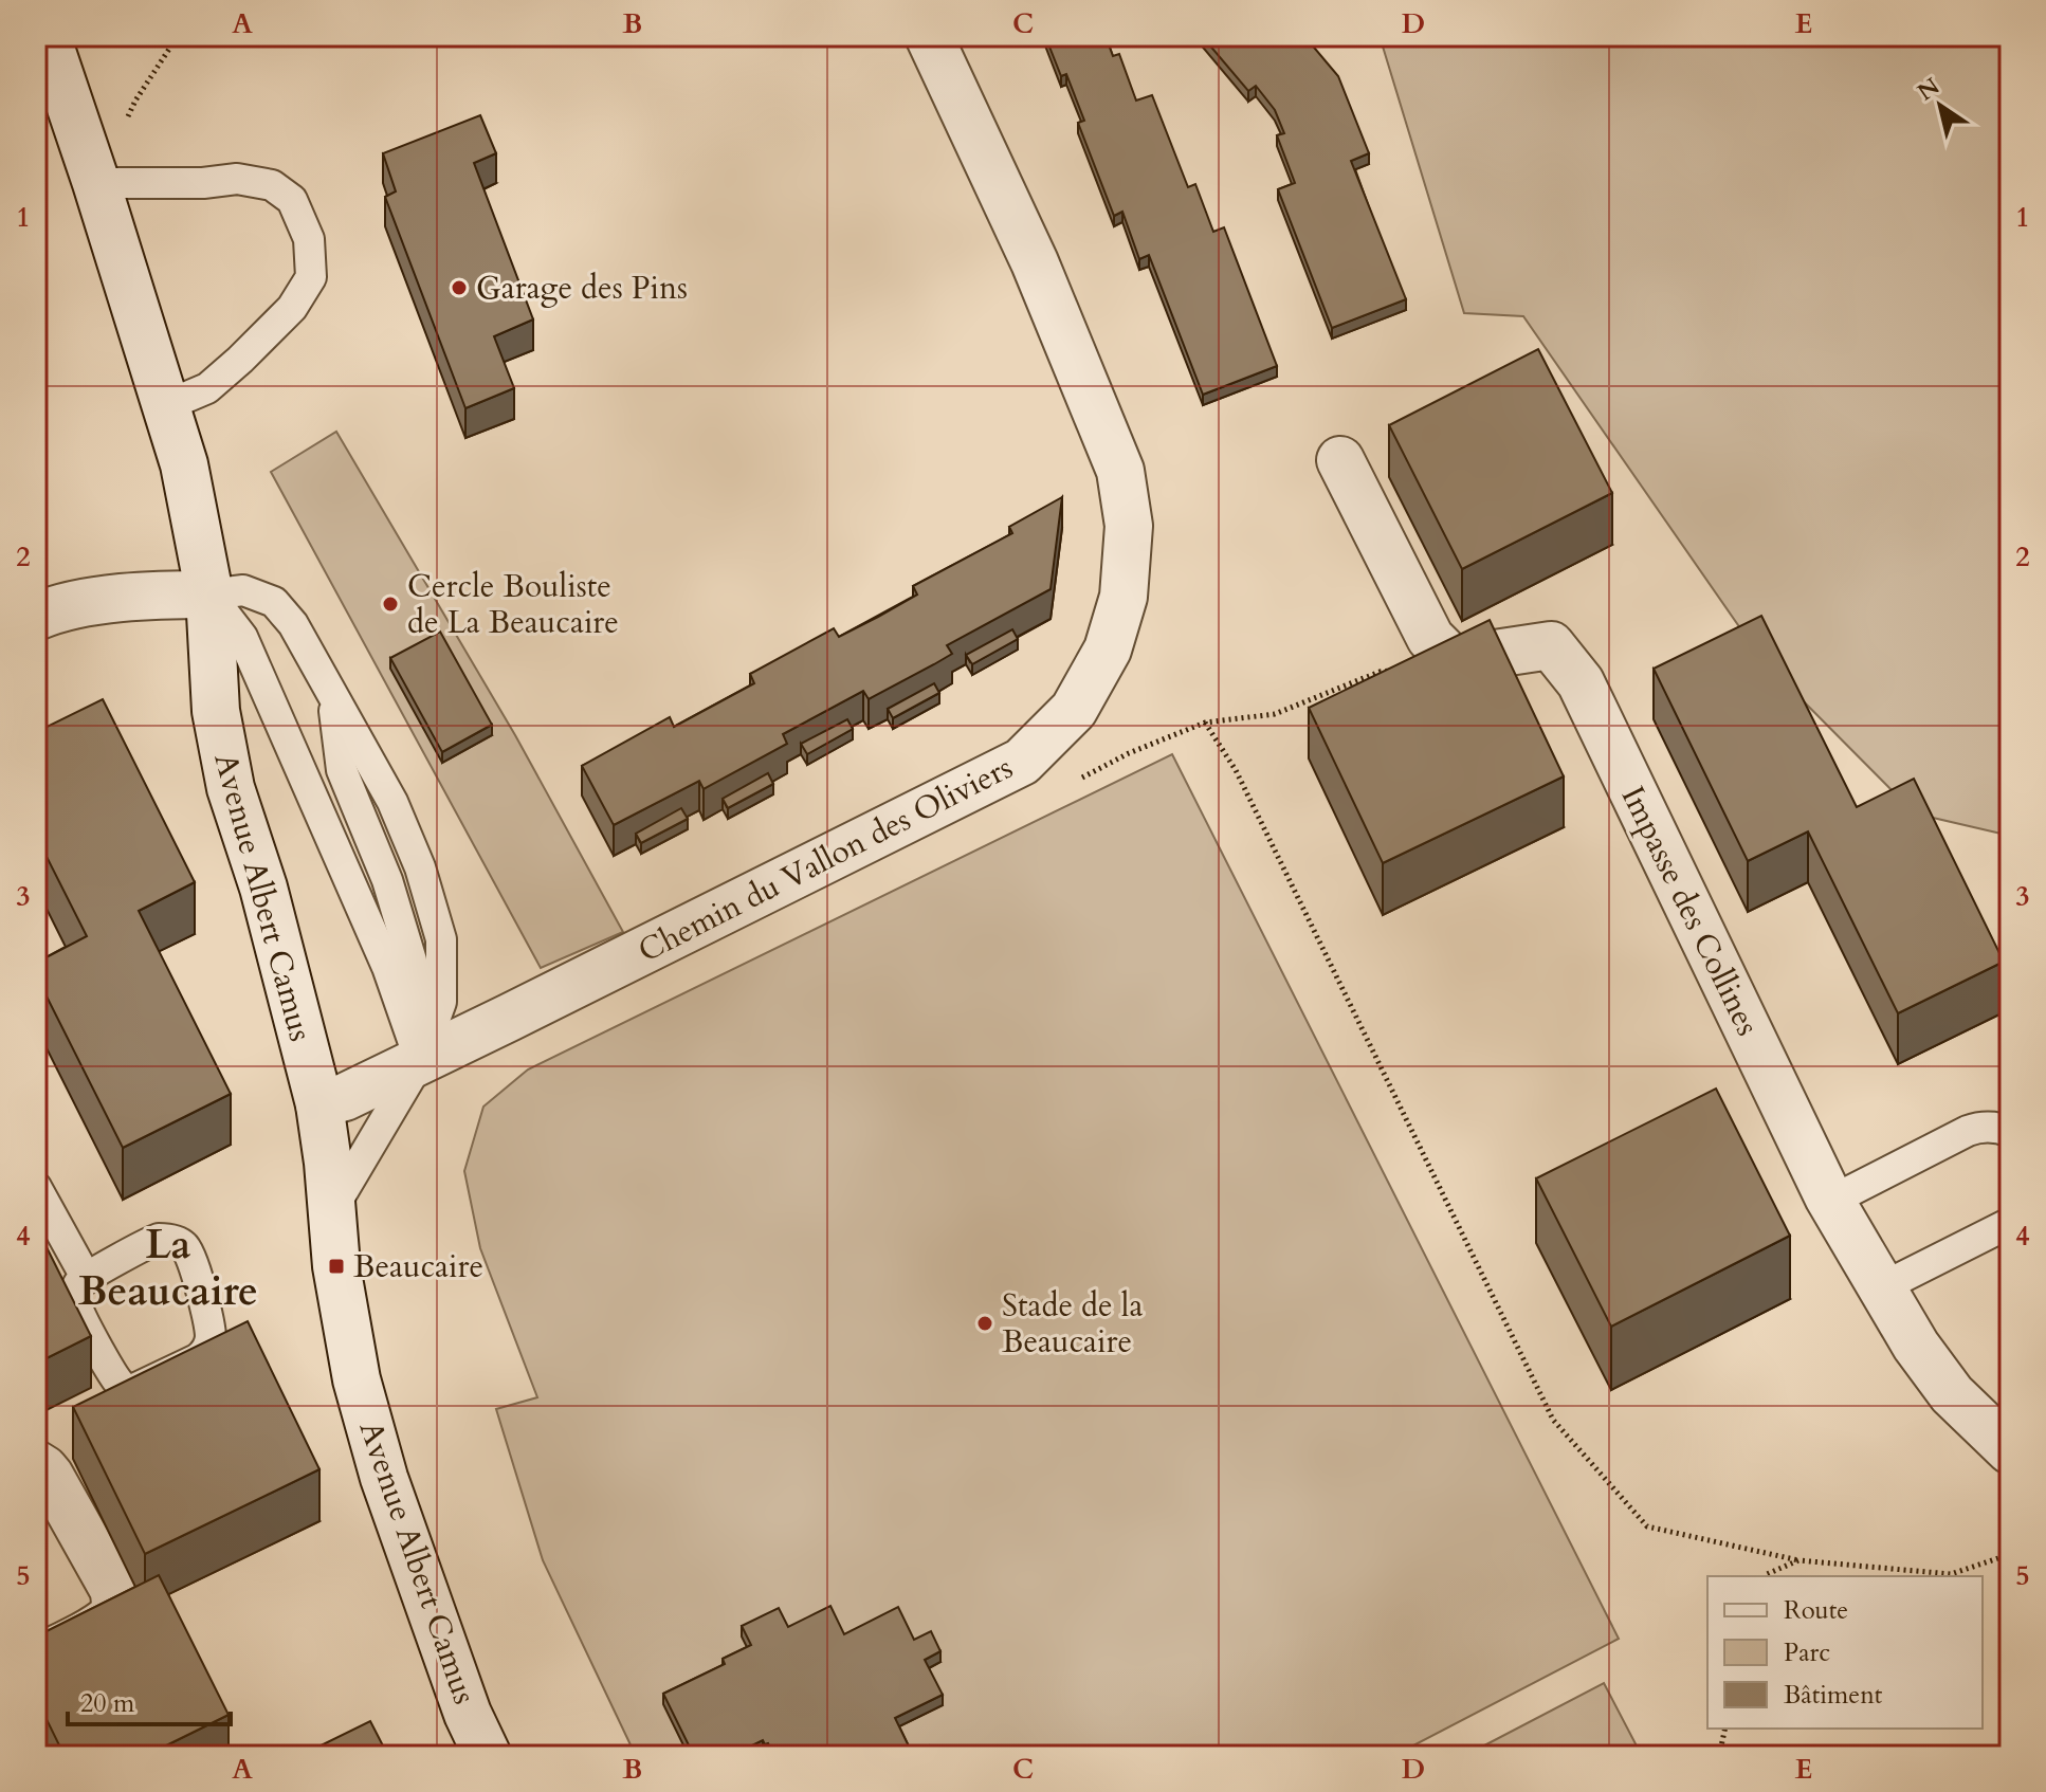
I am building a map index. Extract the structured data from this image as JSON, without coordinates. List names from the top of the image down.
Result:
{
  "streets": {
    "street": ["Chemin du Vallon des Oliviers", "Avenue Albert Camus", "Impasse des Collines"]
  },
  "crossings": [
    ["Chemin du Vallon des Oliviers", "Avenue Albert Camus"]
  ],
  "districts": ["La Beaucaire"],
  "places": {
    "other": ["Garage des Pins", "Cercle Bouliste de La Beaucaire", "Stade de la Beaucaire"],
    "transit": ["Beaucaire"]
  },
  "legend": ["Route", "Parc", "Bâtiment"],
  "scale_bar": "20 m",
  "north": "top left",
  "grid": {
    "columns": [
      "A",
      "B",
      "C",
      "D",
      "E"
    ],
    "rows": [
      "1",
      "2",
      "3",
      "4",
      "5"
    ]
  }
}
